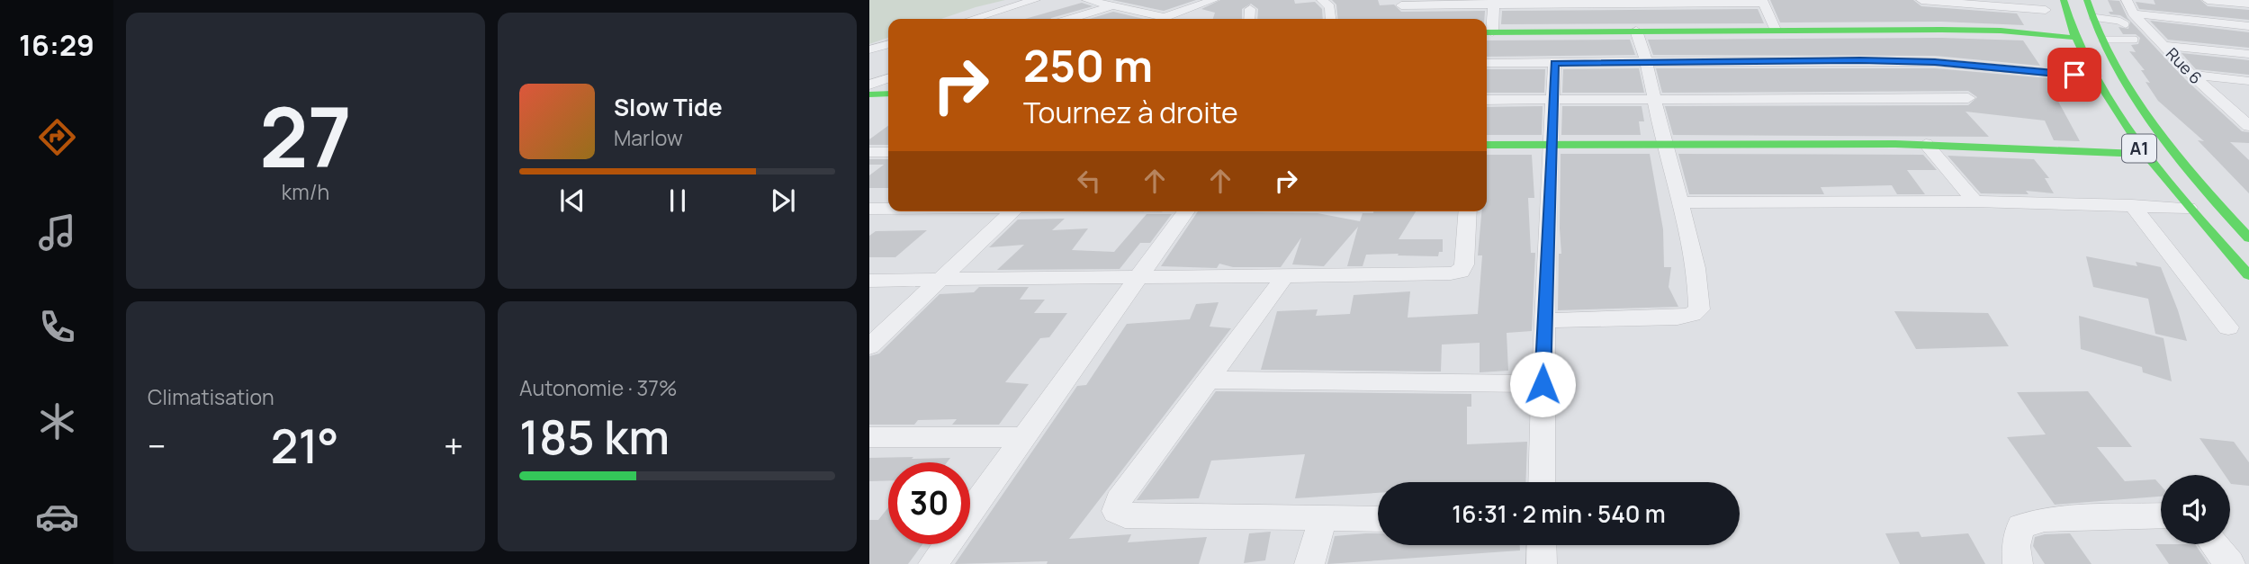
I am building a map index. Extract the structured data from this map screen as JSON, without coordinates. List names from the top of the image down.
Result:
{
  "streets": {
    "street": ["Rue 6", "A1"]
  },
  "page": {
    "tabs": "16:29",
    "tile": [
      ["27", "km/h"],
      "Climatisation",
      ["Autonomie · 37%", "185 km"]
    ],
    "turn": ["250 m", "Tournez à droite"],
    "song": ["Slow Tide", "Marlow"],
    "heat": ["−", "21°", "+"],
    "limit": "30",
    "trip": "16:31 · 2 min · 540 m"
  }
}
